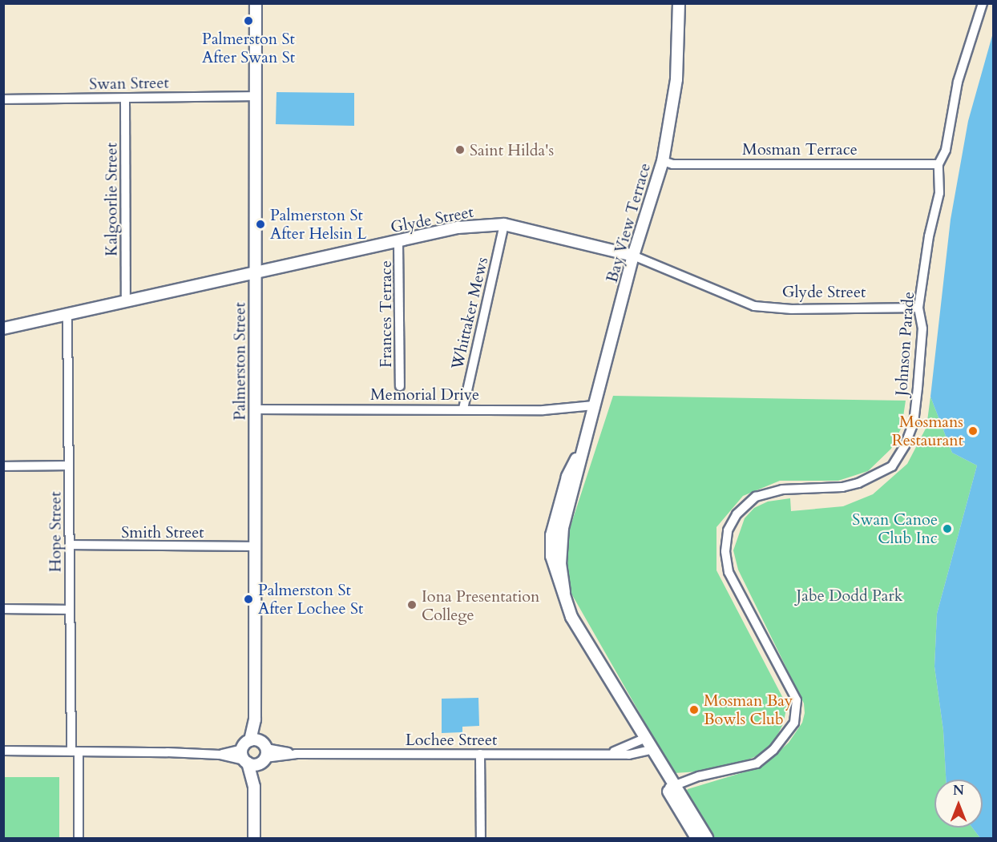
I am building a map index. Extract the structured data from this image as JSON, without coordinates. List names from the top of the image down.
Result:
{
  "streets": {
    "street": [
      "Swan Street",
      "Mosman Terrace",
      "Kalgoorlie Street",
      "Glyde Street",
      "Bay View Terrace",
      "Whittaker Mews",
      "Frances Terrace",
      "Johnson Parade",
      "Palmerston Street",
      "Memorial Drive",
      "Hope Street",
      "Smith Street",
      "Lochee Street"
    ]
  },
  "crossings": [
    ["Swan Street", "Kalgoorlie Street"],
    ["Swan Street", "Palmerston Street"],
    ["Mosman Terrace", "Bay View Terrace"],
    ["Mosman Terrace", "Johnson Parade"],
    ["Kalgoorlie Street", "Glyde Street"],
    ["Glyde Street", "Bay View Terrace"],
    ["Glyde Street", "Whittaker Mews"],
    ["Glyde Street", "Frances Terrace"],
    ["Glyde Street", "Johnson Parade"],
    ["Glyde Street", "Palmerston Street"],
    ["Glyde Street", "Hope Street"],
    ["Bay View Terrace", "Johnson Parade"],
    ["Bay View Terrace", "Memorial Drive"],
    ["Bay View Terrace", "Lochee Street"],
    ["Whittaker Mews", "Memorial Drive"],
    ["Palmerston Street", "Memorial Drive"],
    ["Palmerston Street", "Smith Street"],
    ["Palmerston Street", "Lochee Street"],
    ["Hope Street", "Smith Street"]
  ],
  "parks": ["Jabe Dodd Park"],
  "places": [
    "Palmerston St After Swan St",
    "Saint Hilda's",
    "Palmerston St After Helsin L",
    "Mosmans Restaurant",
    "Swan Canoe Club Inc",
    "Palmerston St After Lochee St",
    "Iona Presentation College",
    "Mosman Bay Bowls Club"
  ],
  "north": "top"
}
